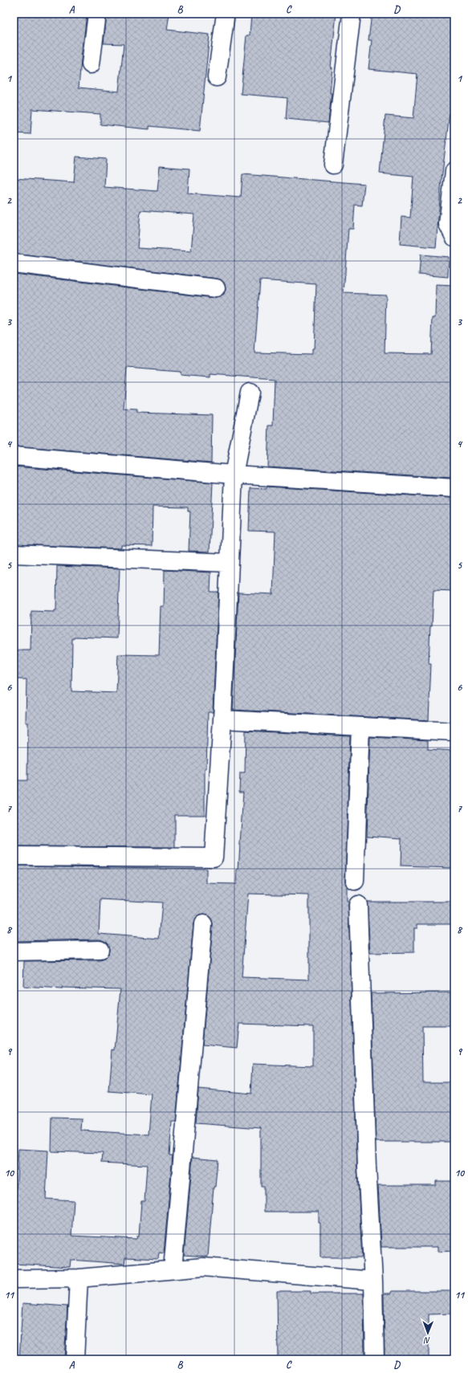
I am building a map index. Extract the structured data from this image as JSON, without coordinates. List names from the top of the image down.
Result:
{
  "north": "bottom",
  "grid": {
    "columns": [
      "A",
      "B",
      "C",
      "D"
    ],
    "rows": [
      "1",
      "2",
      "3",
      "4",
      "5",
      "6",
      "7",
      "8",
      "9",
      "10",
      "11"
    ]
  }
}
